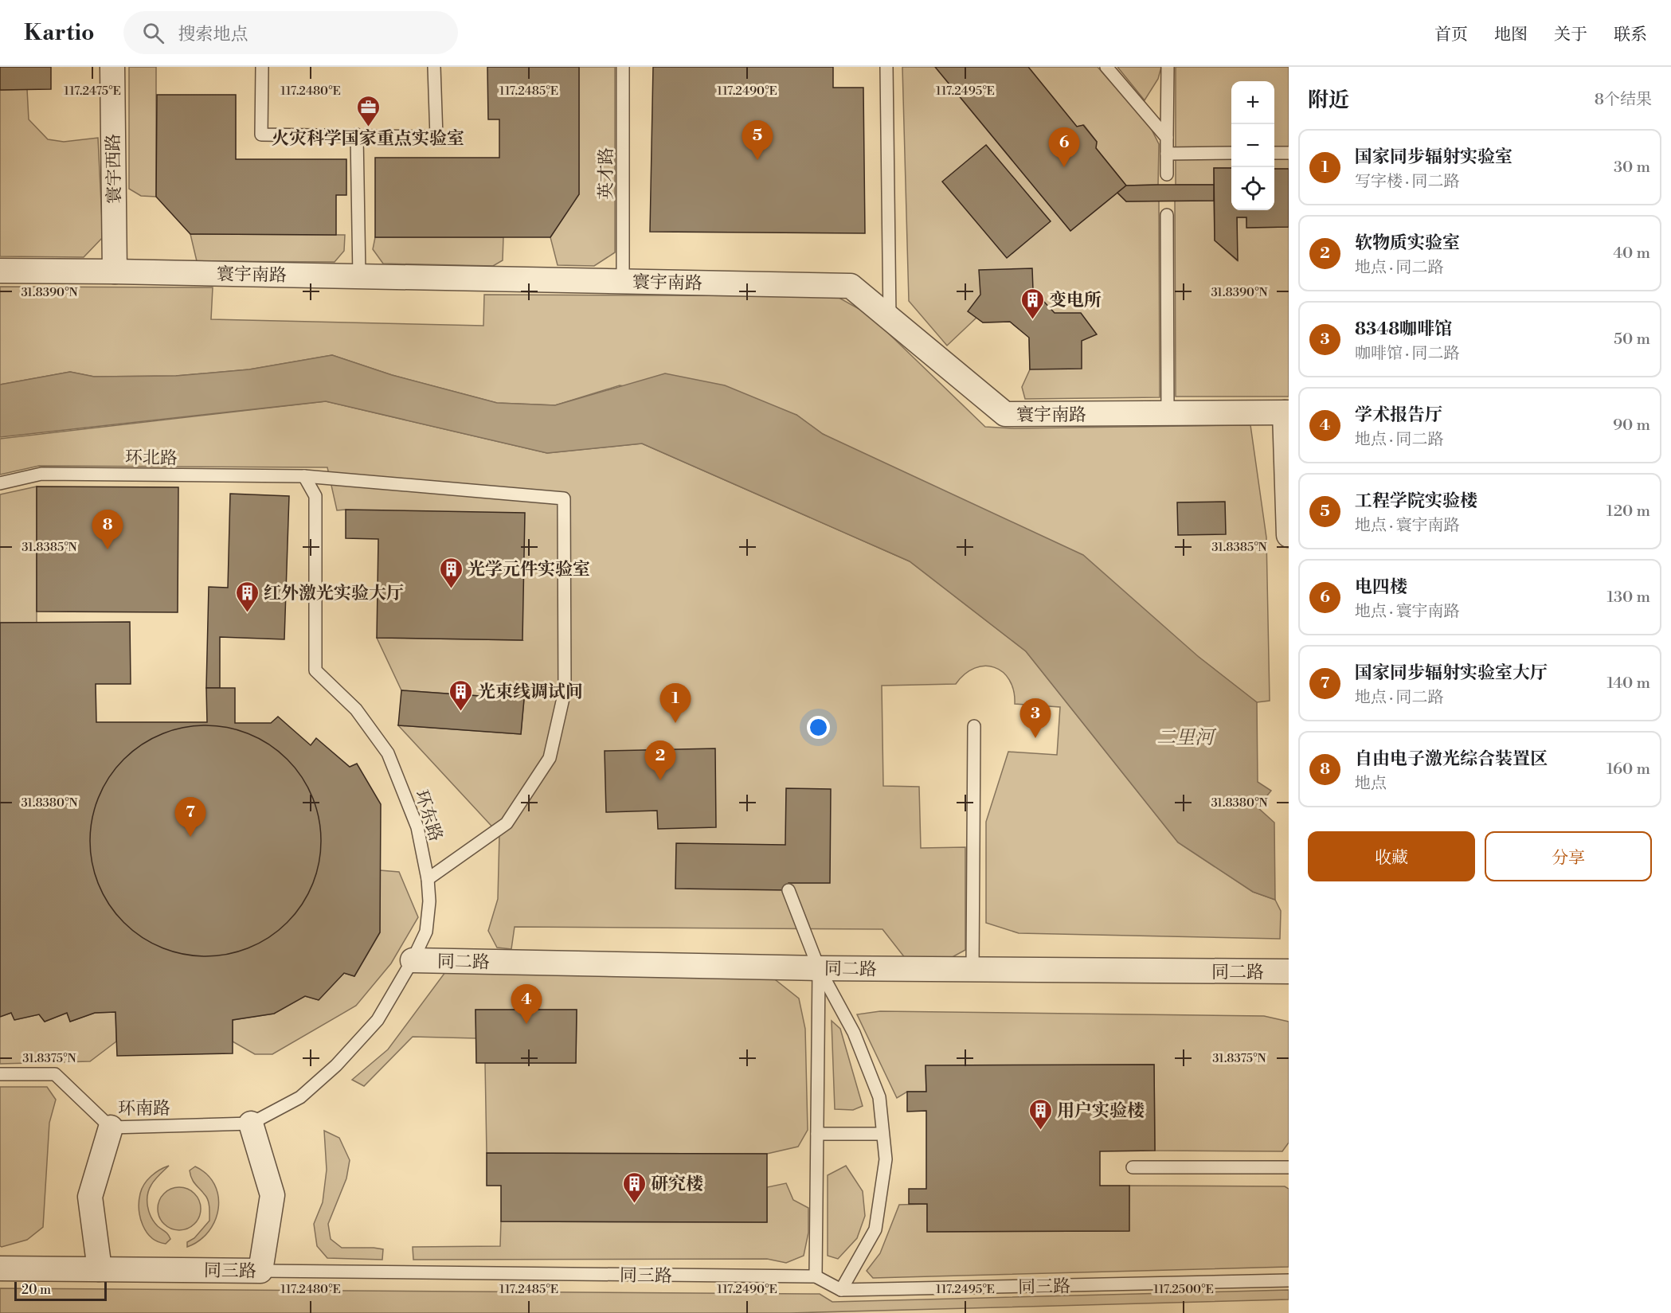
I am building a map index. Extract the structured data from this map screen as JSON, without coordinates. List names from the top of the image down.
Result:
{
  "streets": {
    "street": [
      "寰宇西路",
      "寰宇南路",
      "同二路",
      "同三路"
    ],
    "lane": [
      "英才路",
      "环北路",
      "环东路",
      "环南路"
    ]
  },
  "crossings": [
    ["寰宇西路", "寰宇南路"],
    ["英才路", "寰宇南路"],
    ["环北路", "环东路"],
    ["环东路", "同二路"],
    ["环东路", "环南路"]
  ],
  "water": ["二里河"],
  "places": {
    "office": ["火灾科学国家重点实验室"],
    "building": [
      "变电所",
      "光学元件实验室",
      "红外激光实验大厅",
      "光束线调试间",
      "用户实验楼",
      "研究楼"
    ]
  },
  "scale_bar": "20 m",
  "page": {
    "header": "Kartio",
    "search": "搜索地点",
    "nav": [
      "首页",
      "地图",
      "关于",
      "联系"
    ],
    "heading": ["附近", "8个结果"],
    "map_buttons": ["+", "−"],
    "pins": [
      "5",
      "6",
      "8",
      "1",
      "3",
      "2",
      "7",
      "4"
    ],
    "list": [
      {
        "mark": "1",
        "name": "国家同步辐射实验室",
        "note": "写字楼 · 同二路",
        "value": "30 m"
      },
      {
        "mark": "2",
        "name": "软物质实验室",
        "note": "地点 · 同二路",
        "value": "40 m"
      },
      {
        "mark": "3",
        "name": "8348咖啡馆",
        "note": "咖啡馆 · 同二路",
        "value": "50 m"
      },
      {
        "mark": "4",
        "name": "学术报告厅",
        "note": "地点 · 同二路",
        "value": "90 m"
      },
      {
        "mark": "5",
        "name": "工程学院实验楼",
        "note": "地点 · 寰宇南路",
        "value": "120 m"
      },
      {
        "mark": "6",
        "name": "电四楼",
        "note": "地点 · 寰宇南路",
        "value": "130 m"
      },
      {
        "mark": "7",
        "name": "国家同步辐射实验室大厅",
        "note": "地点 · 同二路",
        "value": "140 m"
      },
      {
        "mark": "8",
        "name": "自由电子激光综合装置区",
        "note": "地点",
        "value": "160 m"
      }
    ],
    "buttons": ["收藏", "分享"],
    "scale": "20 m"
  },
  "coordinates": [
    "117.2475°E",
    "117.2480°E",
    "117.2485°E",
    "117.2490°E",
    "117.2495°E",
    "31.8390°N",
    "31.8385°N",
    "31.8380°N",
    "31.8375°N",
    "117.2500°E"
  ]
}
